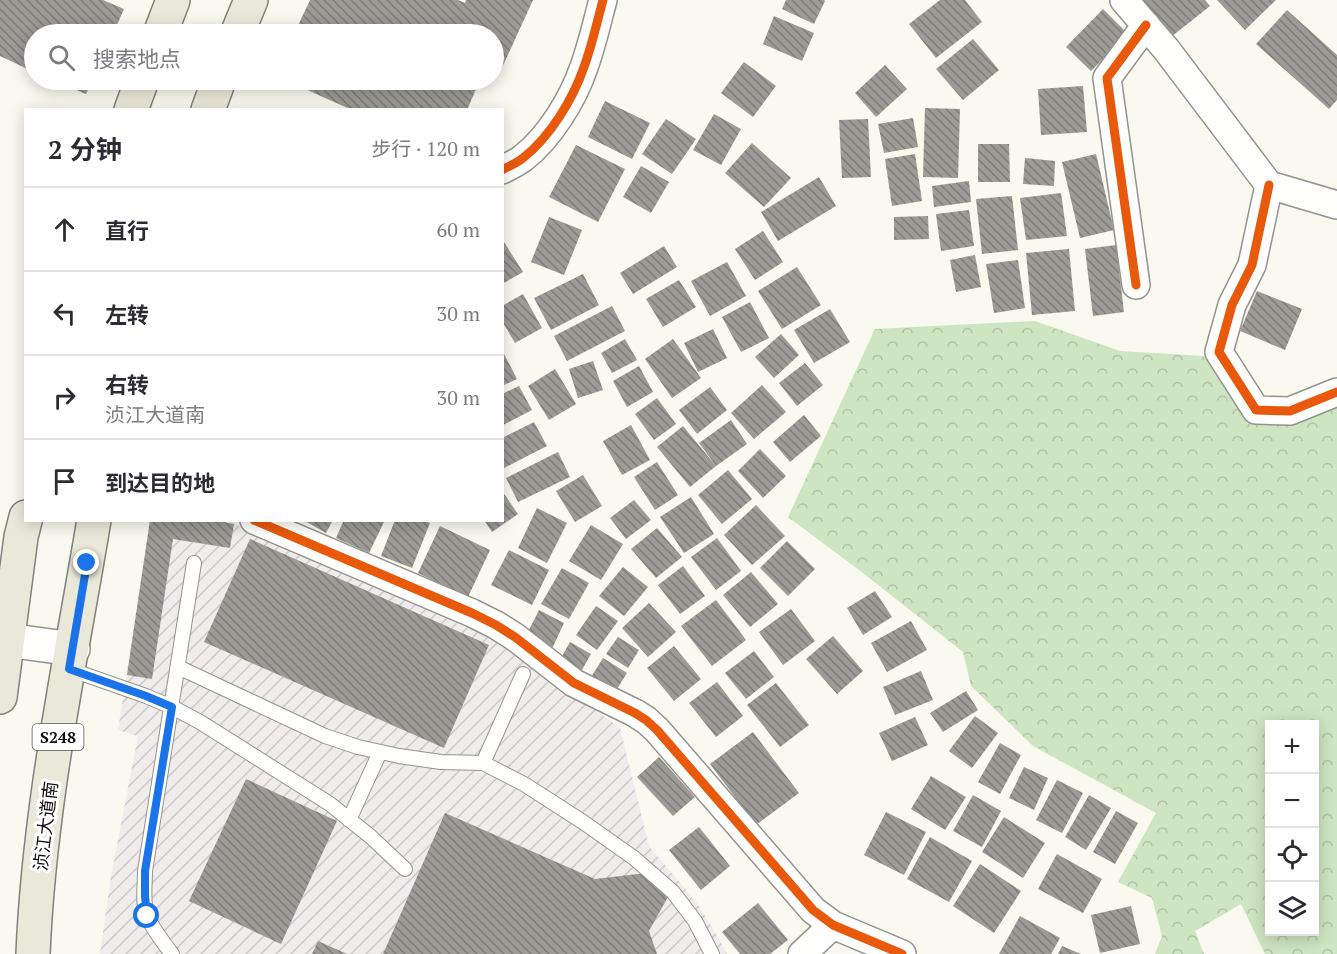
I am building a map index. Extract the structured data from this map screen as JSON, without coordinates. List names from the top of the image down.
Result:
{
  "streets": {
    "main road": ["S248", "浈江大道南"]
  },
  "page": {
    "search": "搜索地点",
    "heading": ["2 分钟", "步行 · 120 m"],
    "list": [
      ["直行", "60 m"],
      ["左转", "30 m"],
      ["右转", "浈江大道南", "30 m"],
      "到达目的地"
    ],
    "map_buttons": ["+", "−"]
  }
}
